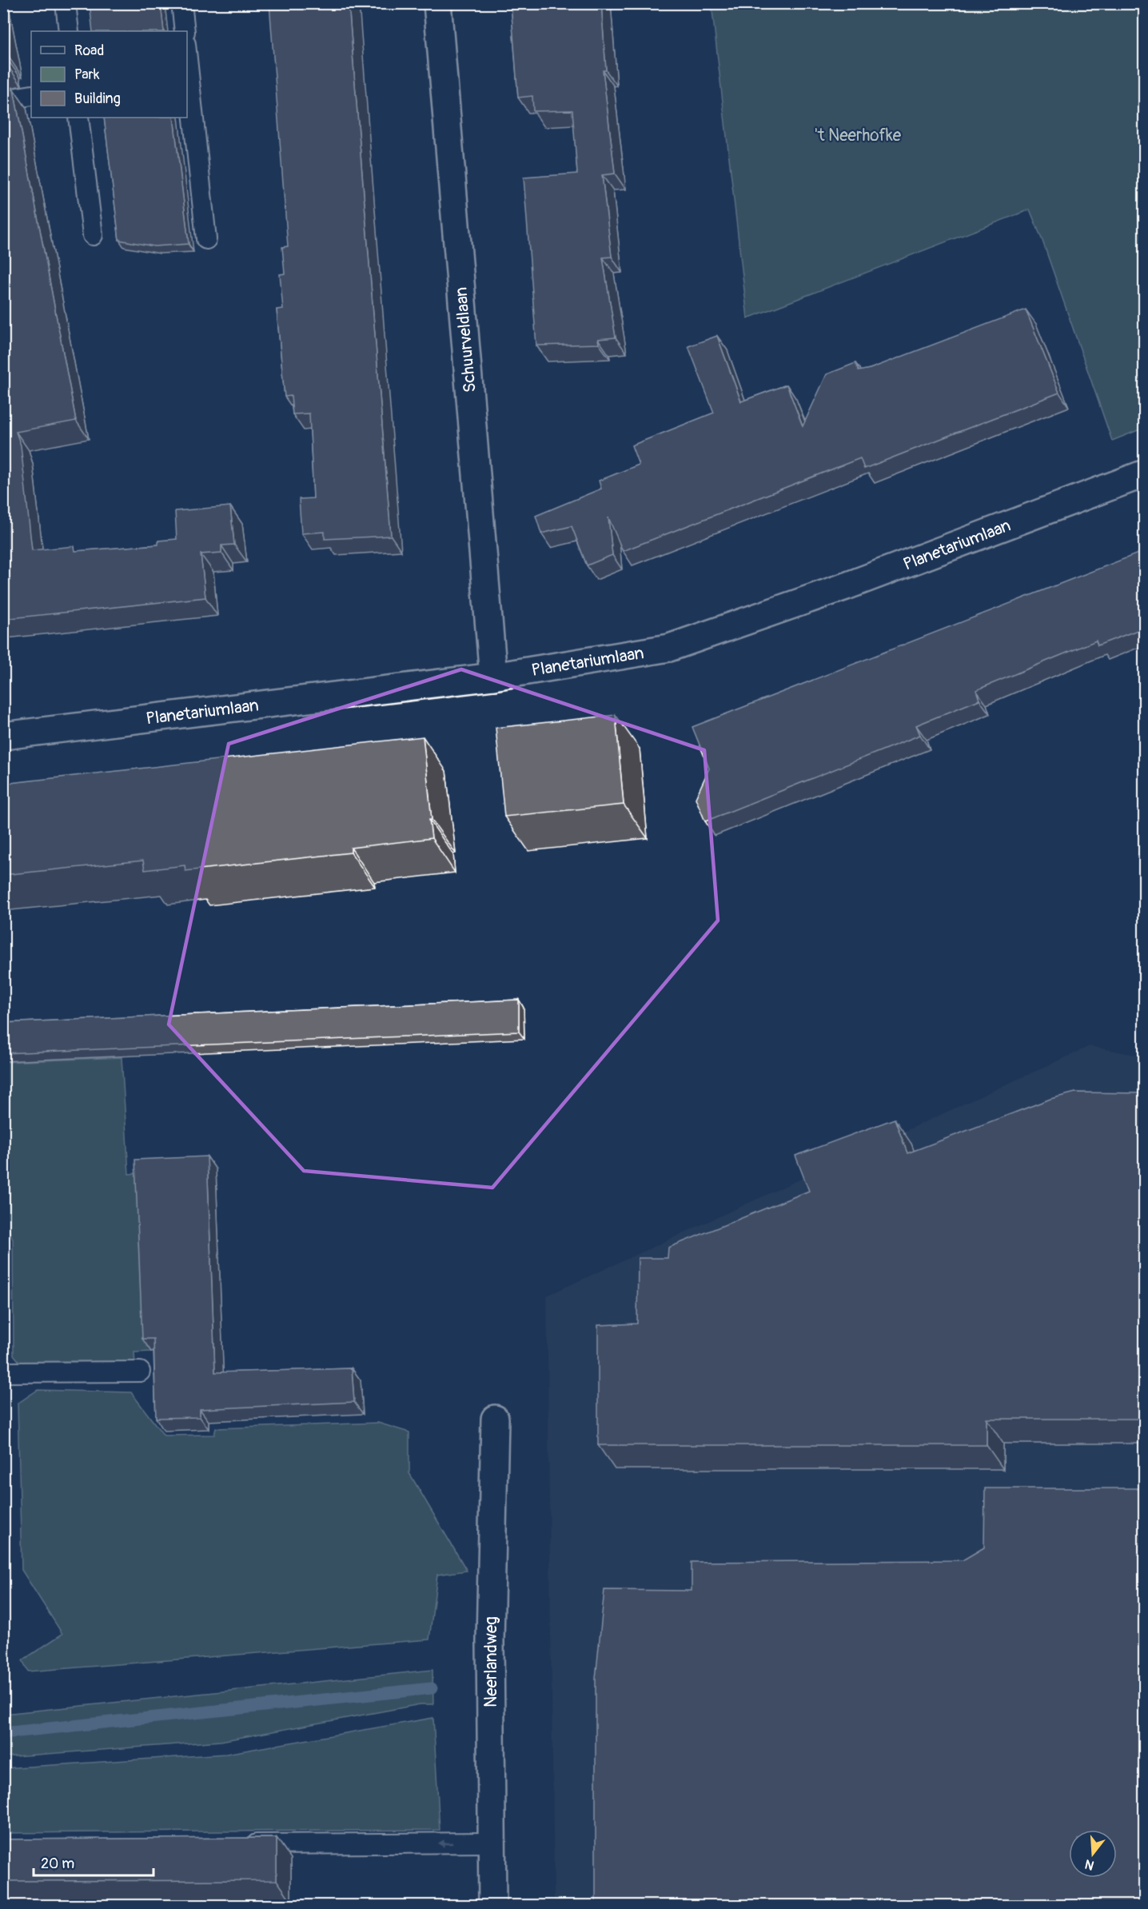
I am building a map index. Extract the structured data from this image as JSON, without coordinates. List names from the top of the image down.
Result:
{
  "streets": {
    "street": ["Schuurveldlaan", "Planetariumlaan", "Neerlandweg"]
  },
  "crossings": [
    ["Schuurveldlaan", "Planetariumlaan"]
  ],
  "parks": ["'t Neerhofke"],
  "legend": ["Road", "Park", "Building"],
  "scale_bar": "20 m",
  "north": "bottom"
}
